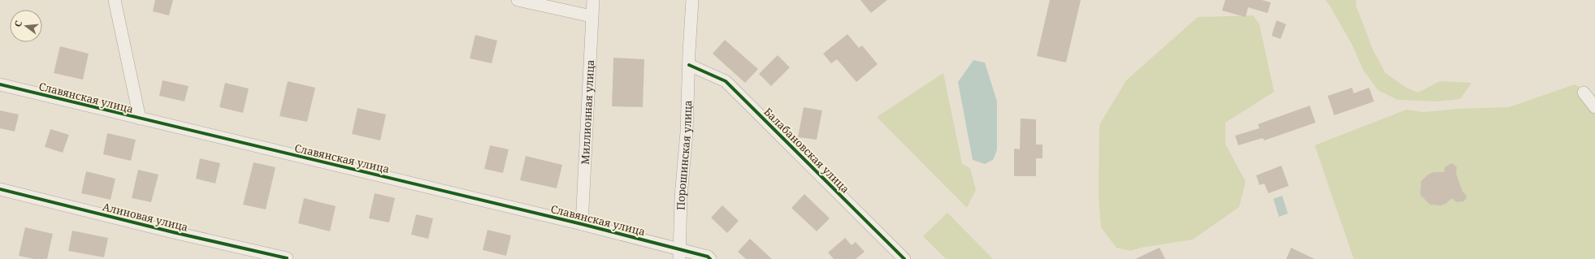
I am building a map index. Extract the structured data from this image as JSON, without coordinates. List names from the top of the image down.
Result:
{
  "streets": {
    "street": [
      "Славянская улица",
      "Миллионная улица",
      "Балабановская улица",
      "Порошинская улица",
      "Алиновая улица"
    ]
  },
  "crossings": [
    ["Славянская улица", "Миллионная улица"],
    ["Славянская улица", "Порошинская улица"],
    ["Балабановская улица", "Порошинская улица"]
  ],
  "north": "left"
}
